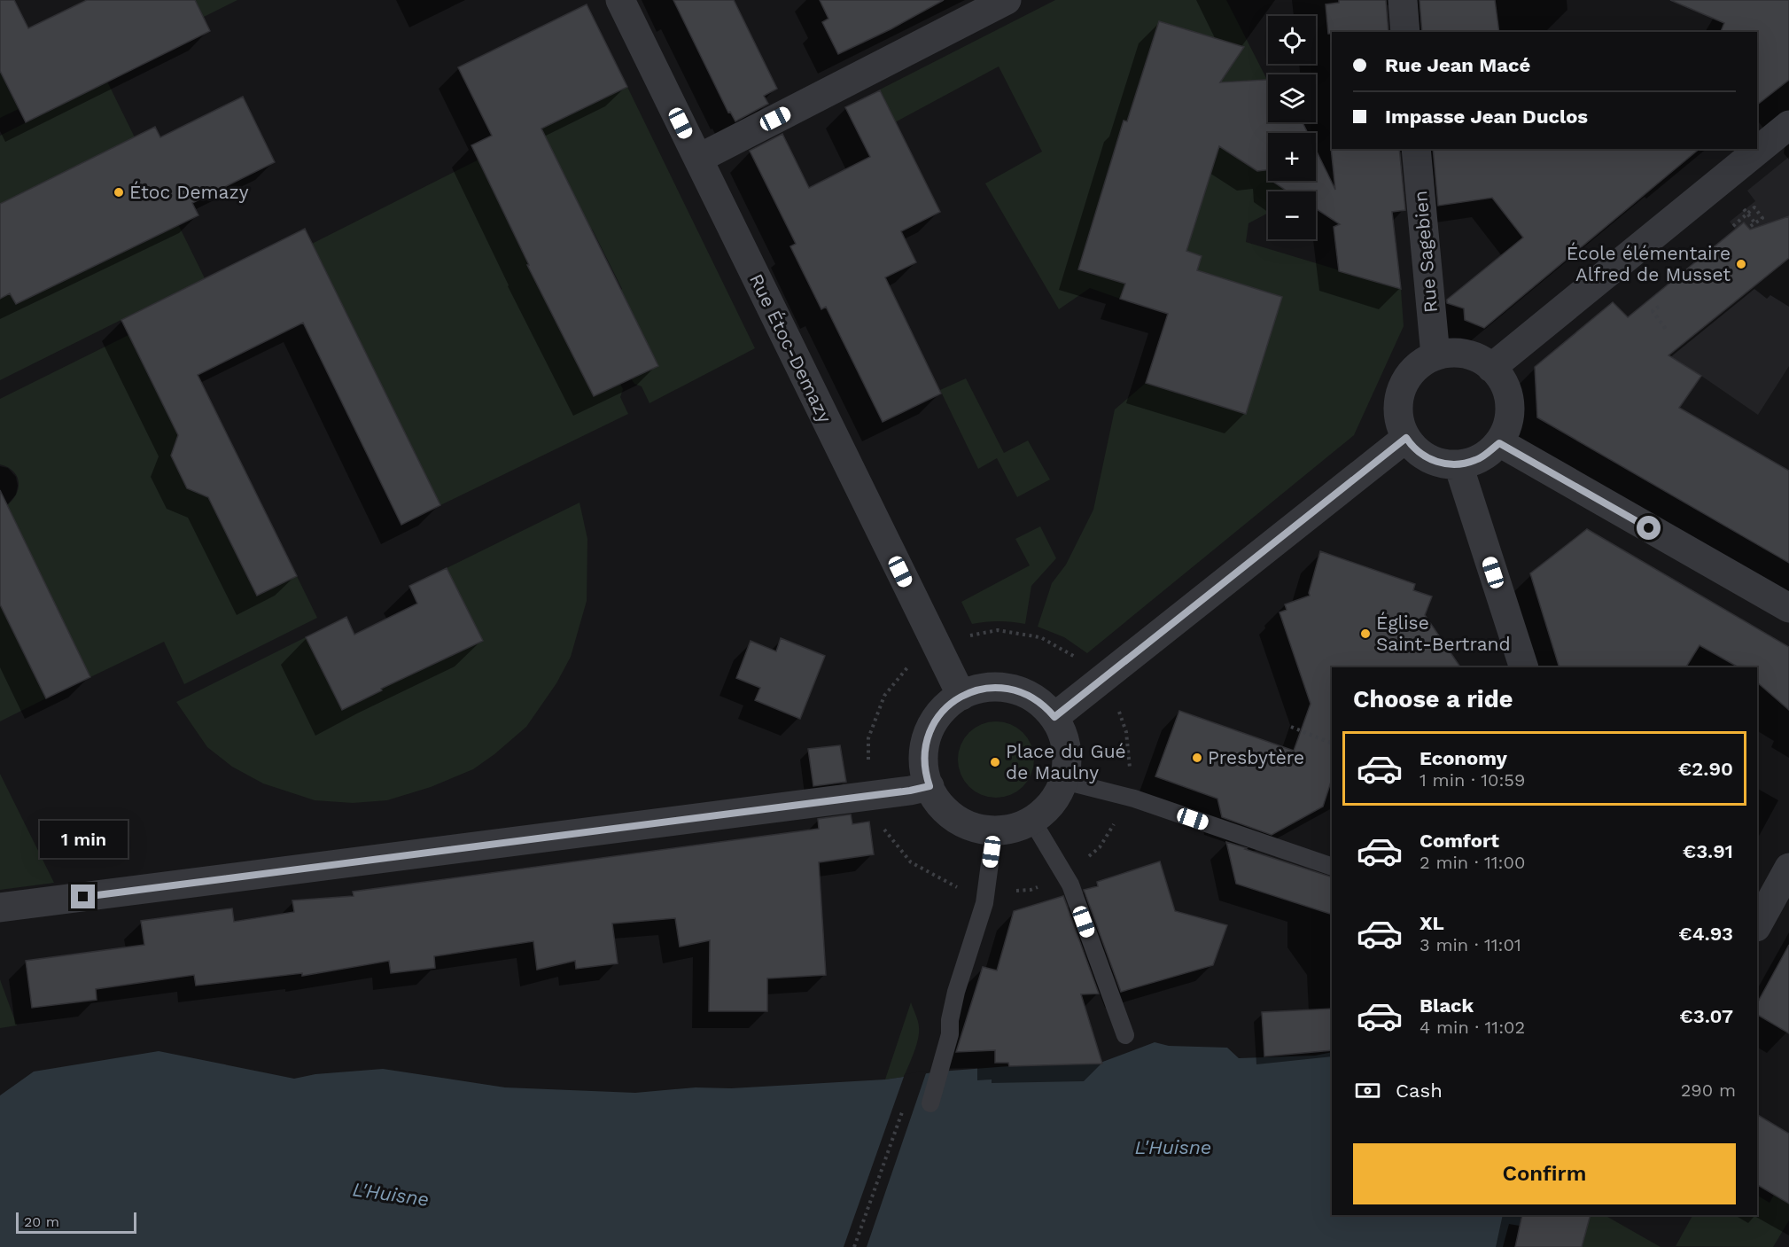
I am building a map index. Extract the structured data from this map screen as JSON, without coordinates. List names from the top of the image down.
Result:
{
  "streets": {
    "street": ["Rue Sagebien", "Rue Étoc-Demazy"]
  },
  "water": ["L'Huisne"],
  "places": [
    "Étoc Demazy",
    "École élémentaire Alfred de Musset",
    "Église Saint-Bertrand",
    "Presbytère",
    "Place du Gué de Maulny"
  ],
  "scale_bar": "20 m",
  "page": {
    "map_buttons": ["+", "−"],
    "banner": ["Rue Jean Macé", "Impasse Jean Duclos"],
    "heading": "Choose a ride",
    "list": [
      {
        "name": "Economy",
        "note": "1 min · 10:59",
        "value": "€2.90"
      },
      {
        "name": "Comfort",
        "note": "2 min · 11:00",
        "value": "€3.91"
      },
      {
        "name": "XL",
        "note": "3 min · 11:01",
        "value": "€4.93"
      },
      {
        "name": "Black",
        "note": "4 min · 11:02",
        "value": "€3.07"
      }
    ],
    "bubble": "1 min",
    "pay": ["Cash", "290 m"],
    "buttons": "Confirm",
    "scale": "20 m"
  }
}
